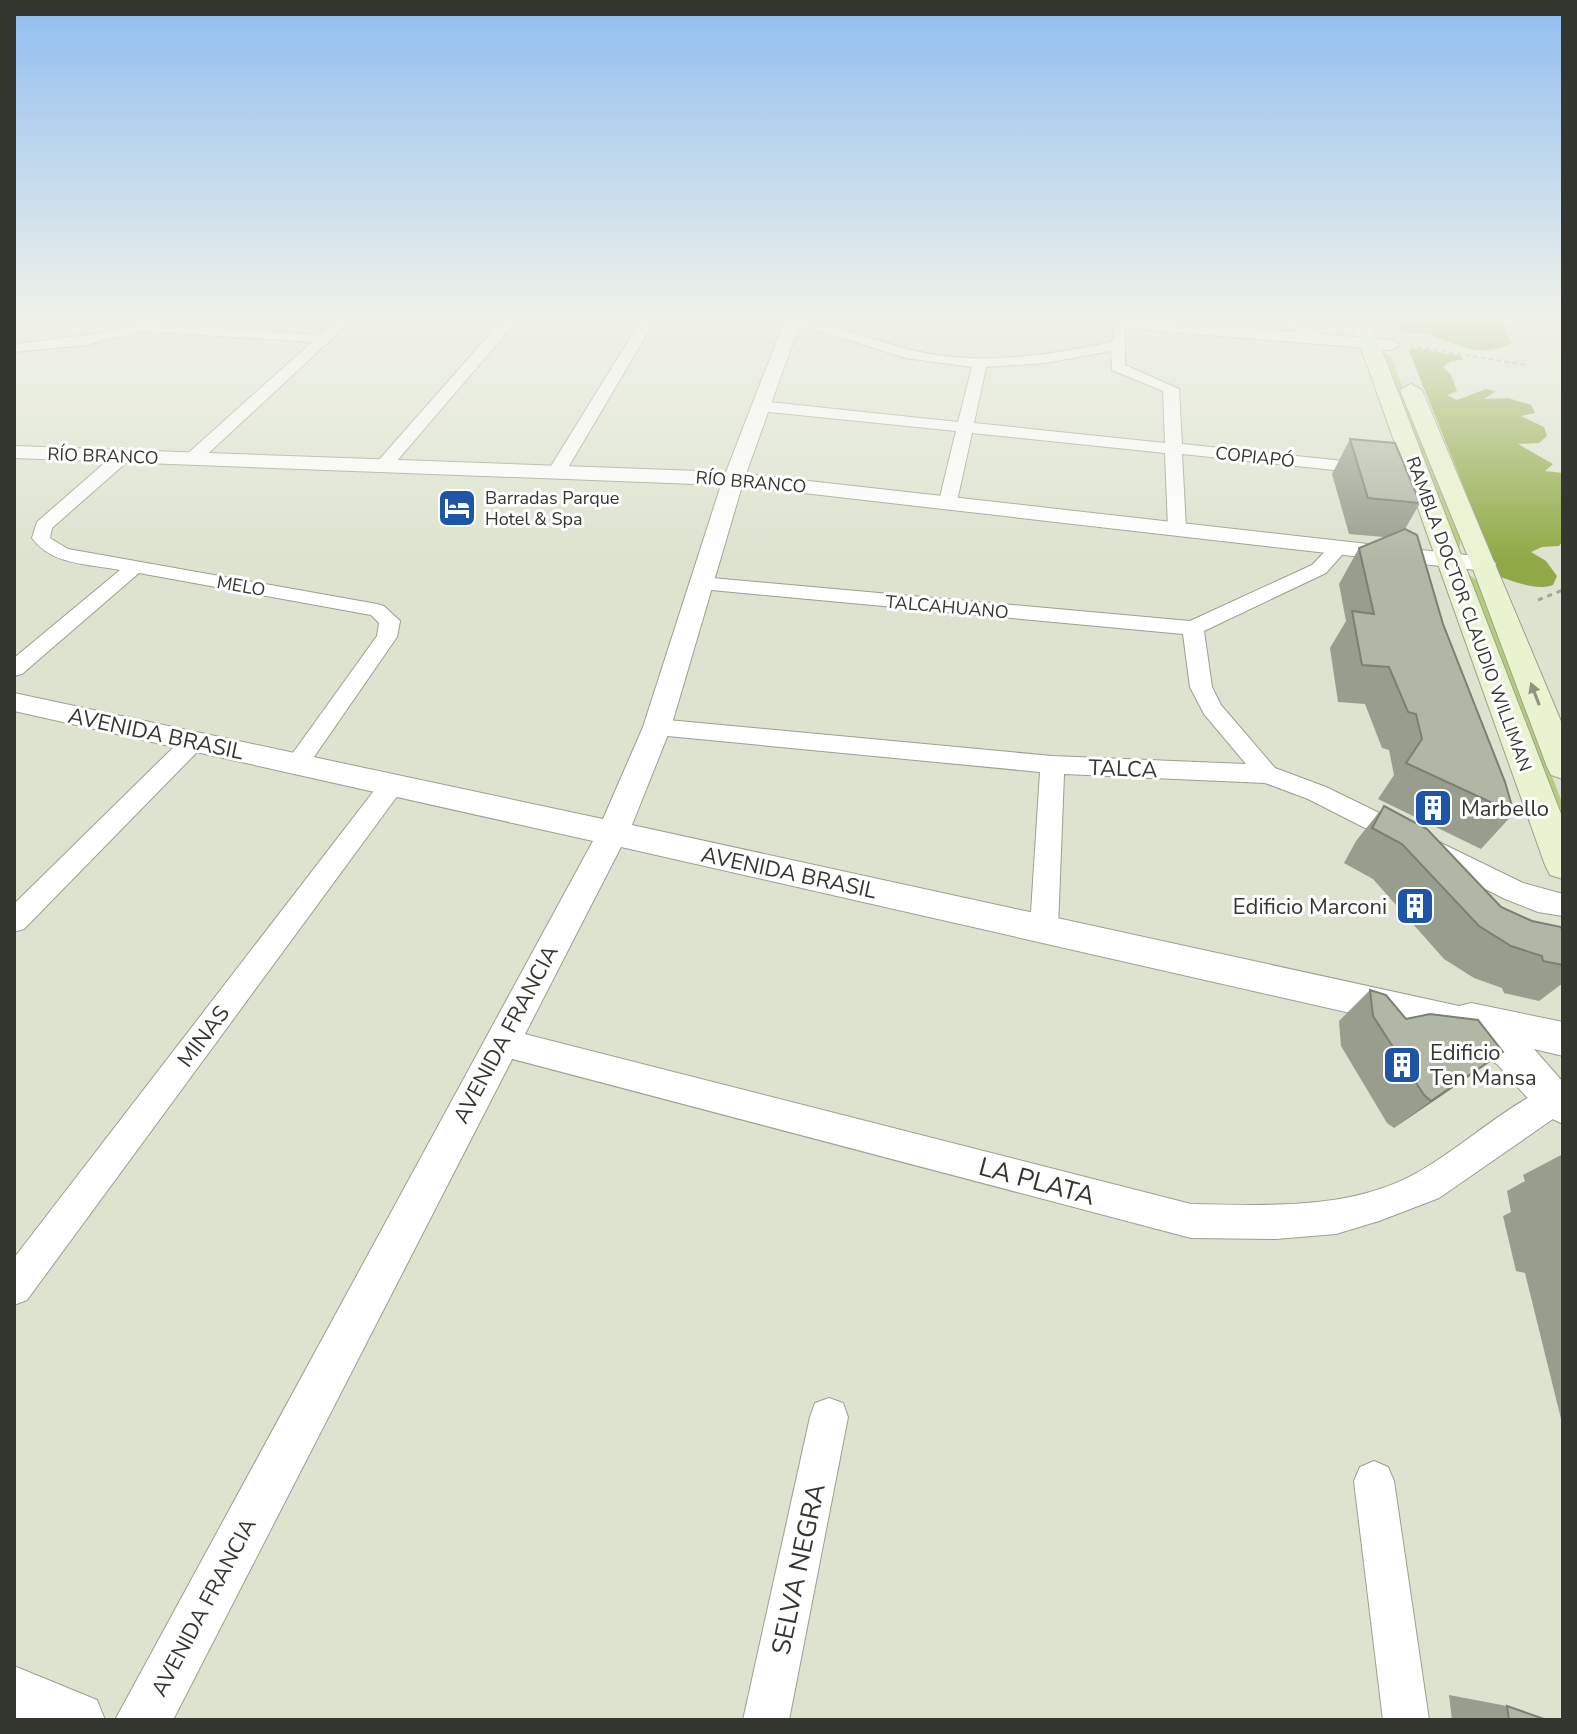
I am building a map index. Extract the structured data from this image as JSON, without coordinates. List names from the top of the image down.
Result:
{
  "streets": {
    "main road": ["RAMBLA DOCTOR CLAUDIO WILLIMAN"],
    "street": [
      "RÍO BRANCO",
      "COPIAPÓ",
      "MELO",
      "TALCAHUANO",
      "AVENIDA BRASIL",
      "TALCA",
      "AVENIDA FRANCIA",
      "MINAS",
      "LA PLATA",
      "SELVA NEGRA"
    ]
  },
  "crossings": [
    ["RÍO BRANCO", "MELO"],
    ["RÍO BRANCO", "RAMBLA DOCTOR CLAUDIO WILLIMAN"],
    ["RÍO BRANCO", "AVENIDA FRANCIA"],
    ["COPIAPÓ", "RAMBLA DOCTOR CLAUDIO WILLIMAN"],
    ["COPIAPÓ", "AVENIDA FRANCIA"],
    ["MELO", "AVENIDA BRASIL"],
    ["TALCAHUANO", "AVENIDA FRANCIA"],
    ["AVENIDA BRASIL", "AVENIDA FRANCIA"],
    ["AVENIDA BRASIL", "MINAS"],
    ["AVENIDA BRASIL", "LA PLATA"],
    ["TALCA", "AVENIDA FRANCIA"],
    ["AVENIDA FRANCIA", "LA PLATA"]
  ],
  "places": {
    "hotel": ["Barradas Parque Hotel & Spa"],
    "building": ["Marbello", "Edificio Marconi", "Edificio Ten Mansa"]
  }
}
